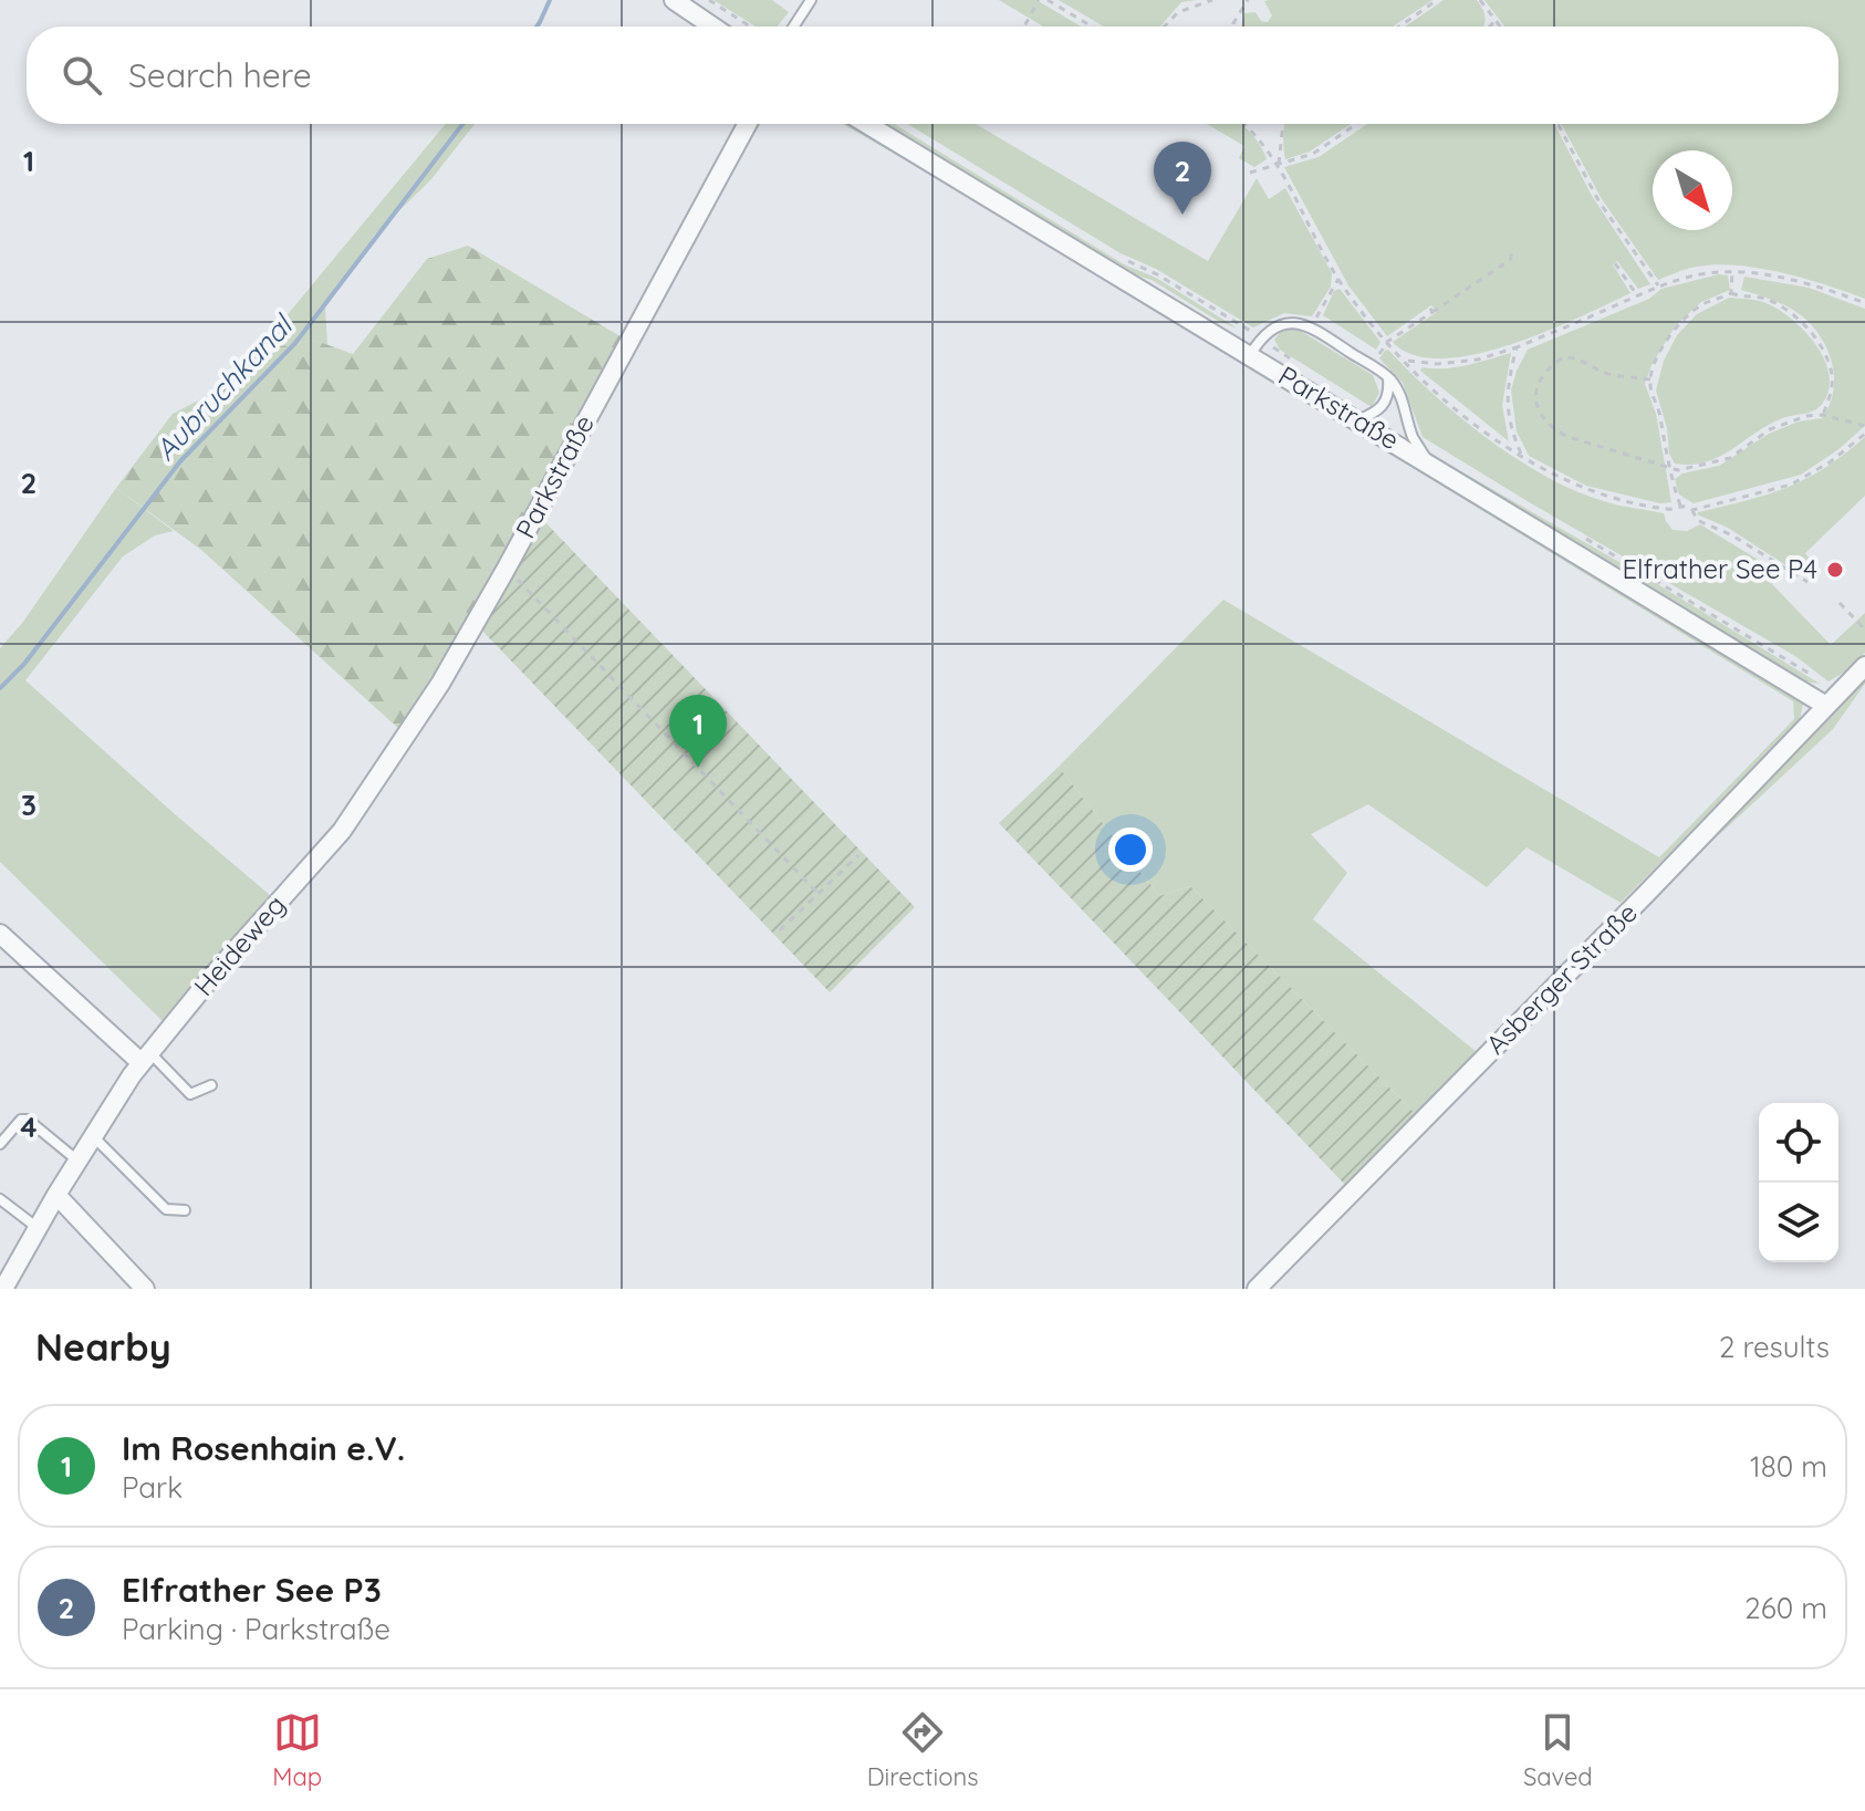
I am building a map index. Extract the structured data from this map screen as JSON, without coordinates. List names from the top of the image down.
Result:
{
  "streets": {
    "street": ["Parkstraße", "Heideweg", "Asberger Straße"]
  },
  "crossings": [
    ["Parkstraße", "Heideweg"],
    ["Parkstraße", "Asberger Straße"]
  ],
  "water": ["Aubruchkanal"],
  "places": ["Elfrather See P4"],
  "north": "bottom right",
  "page": {
    "search": "Search here",
    "pins": ["2", "1"],
    "heading": ["Nearby", "2 results"],
    "list": [
      {
        "mark": "1",
        "name": "Im Rosenhain e.V.",
        "note": "Park",
        "value": "180 m"
      },
      {
        "mark": "2",
        "name": "Elfrather See P3",
        "note": "Parking · Parkstraße",
        "value": "260 m"
      }
    ],
    "nav": ["Map", "Directions", "Saved"]
  },
  "grid": {
    "rows": [
      "1",
      "2",
      "3",
      "4"
    ]
  }
}
